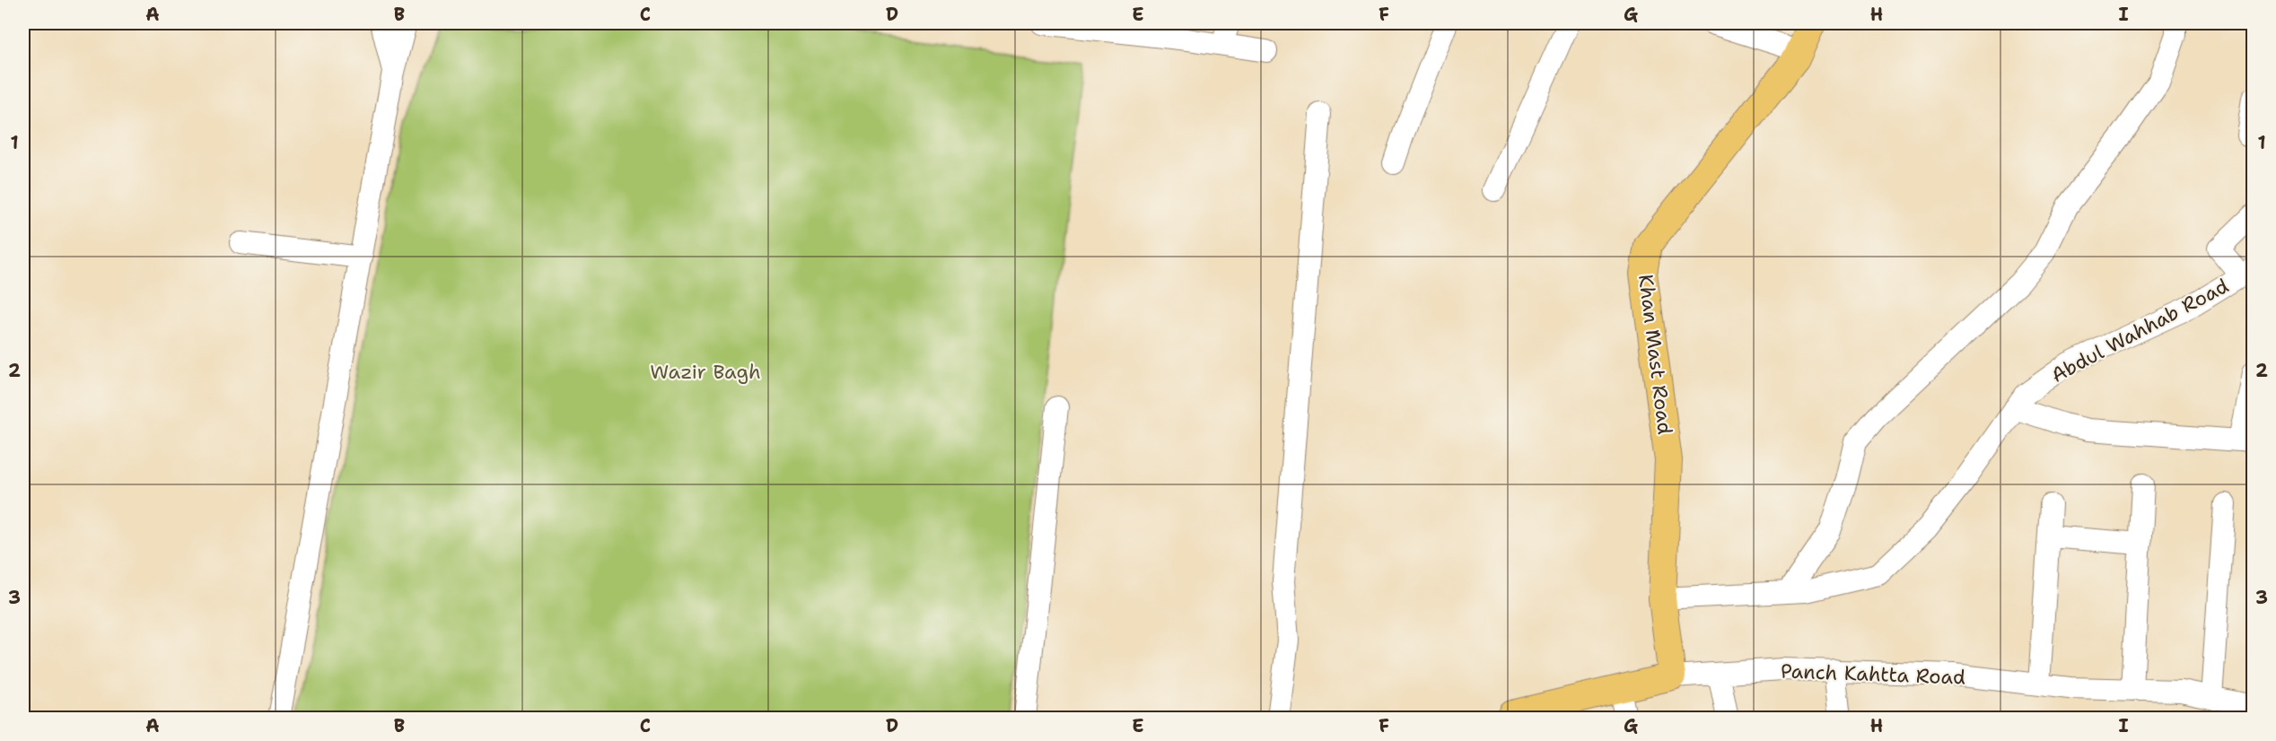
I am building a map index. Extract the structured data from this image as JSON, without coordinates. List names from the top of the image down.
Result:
{
  "streets": {
    "main road": ["Khan Mast Road", "Panch Kahtta Road"],
    "street": ["Abdul Wahhab Road"]
  },
  "crossings": [
    ["Abdul Wahhab Road", "Khan Mast Road"],
    ["Khan Mast Road", "Panch Kahtta Road"]
  ],
  "parks": ["Wazir Bagh"],
  "grid": {
    "columns": [
      "A",
      "B",
      "C",
      "D",
      "E",
      "F",
      "G",
      "H",
      "I"
    ],
    "rows": ["1", "2", "3"]
  }
}
